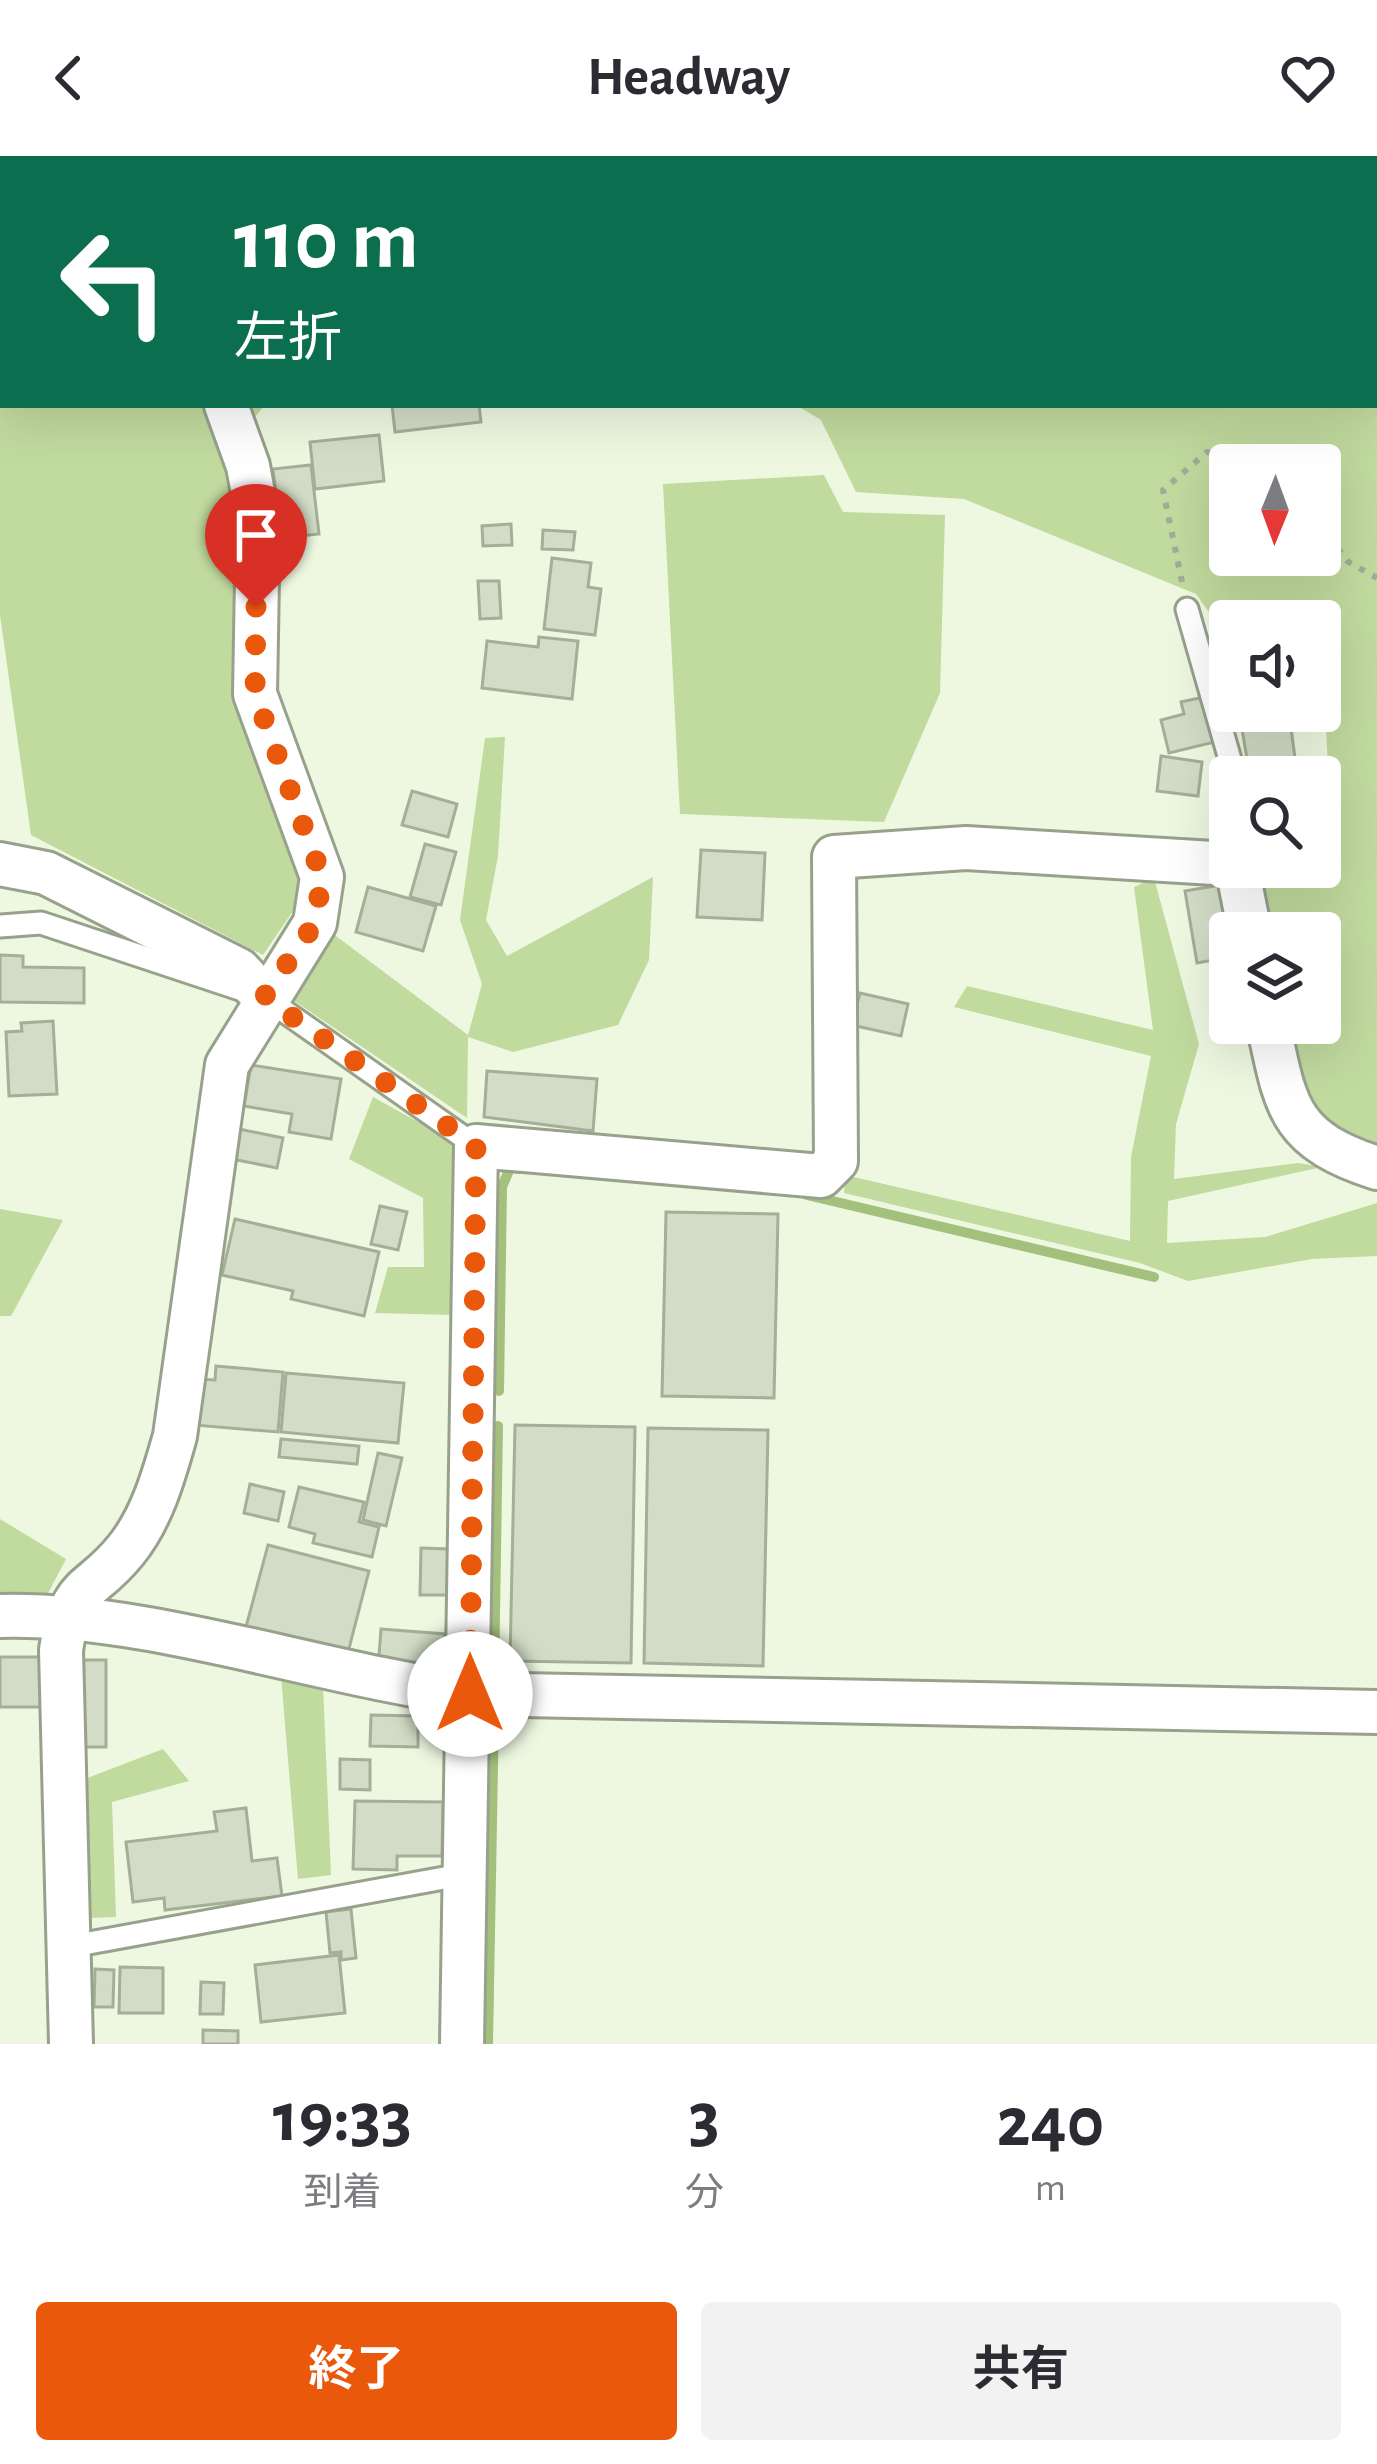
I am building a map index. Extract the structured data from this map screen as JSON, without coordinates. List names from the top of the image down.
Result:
{
  "north": "bottom",
  "page": {
    "header": "Headway",
    "turn": ["110 m", "左折"],
    "eta": [
      "19:33",
      "到着",
      "3",
      "分",
      "240",
      "m"
    ],
    "buttons": ["終了", "共有"]
  }
}
